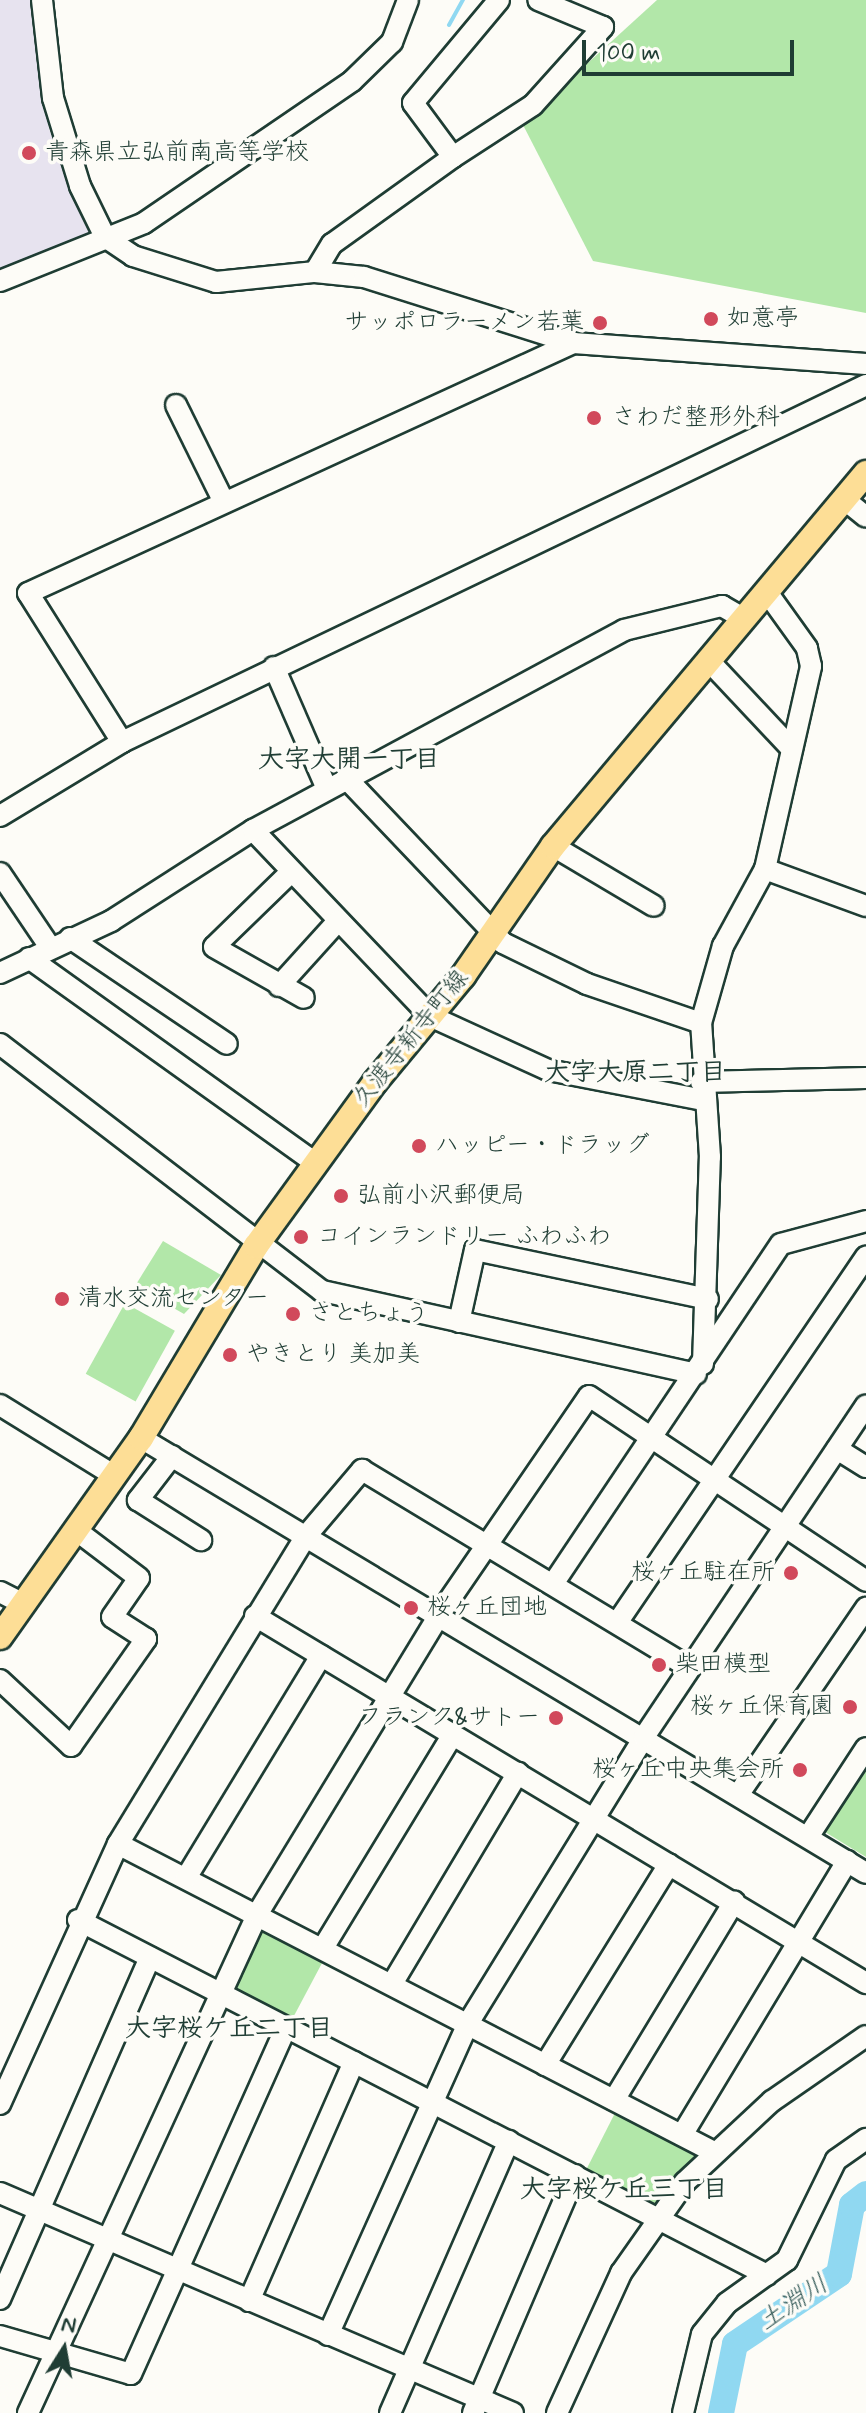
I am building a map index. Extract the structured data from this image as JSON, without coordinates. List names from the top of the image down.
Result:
{
  "streets": {
    "main road": ["久渡寺新寺町線"]
  },
  "districts": [
    "大字大開一丁目",
    "大字大原二丁目",
    "大字桜ケ丘二丁目",
    "大字桜ケ丘三丁目"
  ],
  "water": ["土淵川"],
  "places": [
    "青森県立弘前南高等学校",
    "如意亭",
    "サッポロラーメン若葉",
    "さわだ整形外科",
    "ハッピー・ドラッグ",
    "弘前小沢郵便局",
    "コインランドリー ふわふわ",
    "清水交流センター",
    "さとちょう",
    "やきとり 美加美",
    "桜ヶ丘駐在所",
    "桜ヶ丘団地",
    "柴田模型",
    "桜ヶ丘保育園",
    "フランク&サトー",
    "桜ヶ丘中央集会所"
  ],
  "scale_bar": "100 m",
  "north": "top"
}
